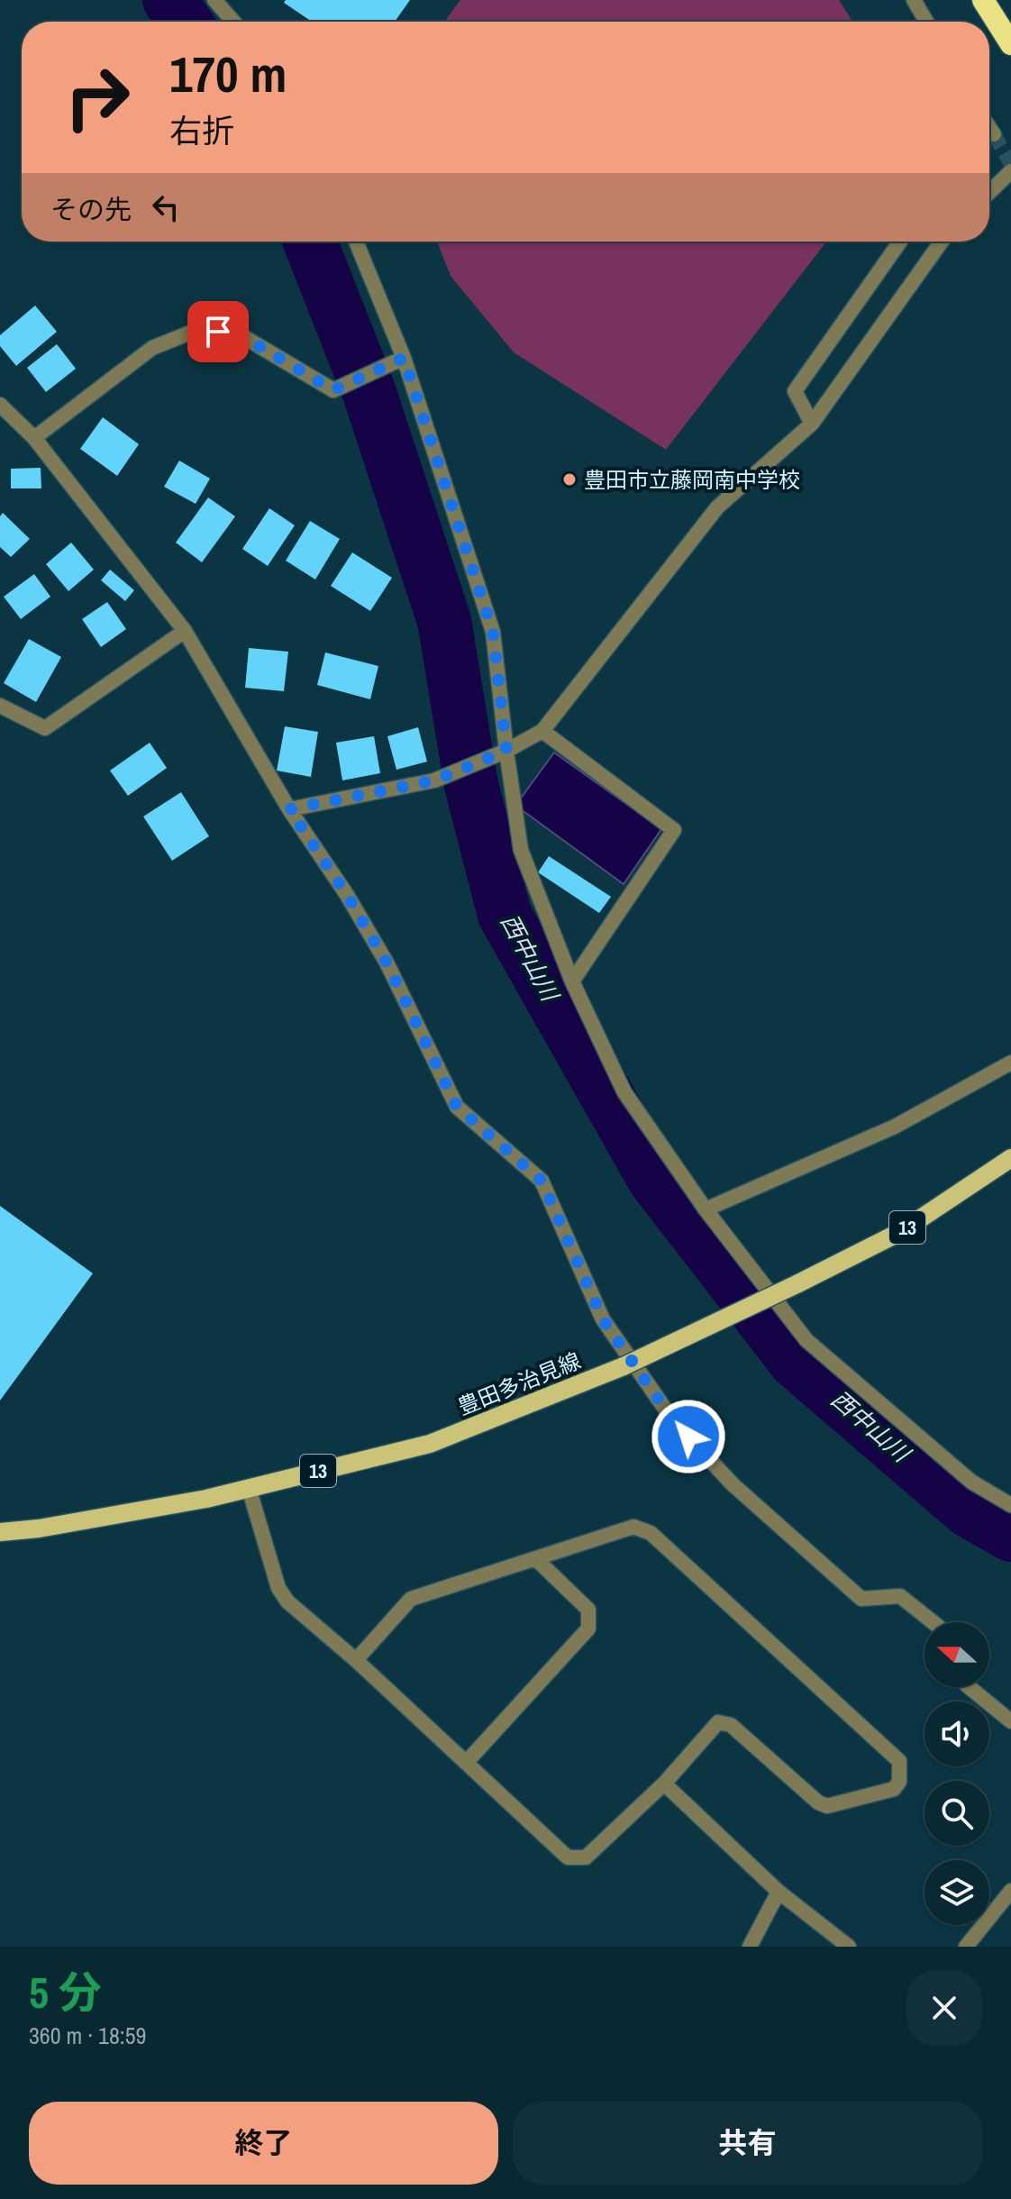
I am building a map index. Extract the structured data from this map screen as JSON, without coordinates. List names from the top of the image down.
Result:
{
  "streets": {
    "main road": ["13", "豊田多治見線"]
  },
  "water": ["西中山川"],
  "places": ["豊田市立藤岡南中学校"],
  "north": "left",
  "page": {
    "turn": ["170 m", "右折"],
    "then": "その先",
    "heading": ["5 分", "360 m · 18:59"],
    "buttons": ["終了", "共有"]
  }
}
